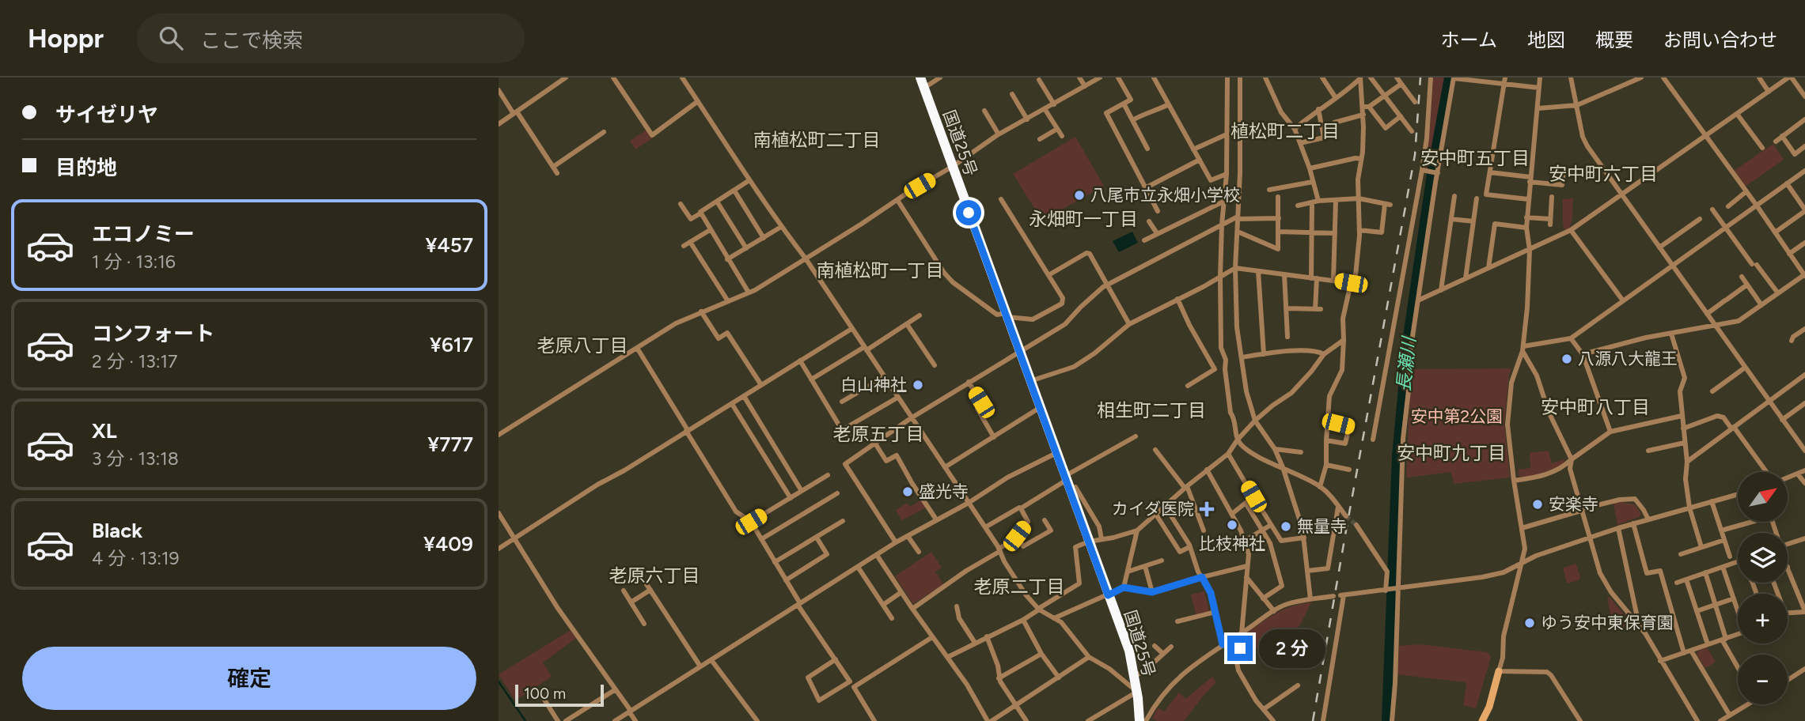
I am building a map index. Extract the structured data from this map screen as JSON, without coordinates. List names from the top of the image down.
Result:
{
  "streets": {
    "highway": ["国道25号"]
  },
  "districts": [
    "植松町二丁目",
    "南植松町二丁目",
    "安中町五丁目",
    "安中町六丁目",
    "永畑町一丁目",
    "南植松町一丁目",
    "老原八丁目",
    "安中町八丁目",
    "相生町二丁目",
    "老原五丁目",
    "安中町九丁目",
    "老原六丁目",
    "老原二丁目"
  ],
  "water": ["長瀬川"],
  "parks": ["安中第2公園"],
  "places": {
    "other": [
      "八尾市立永畑小学校",
      "八源八大龍王",
      "白山神社",
      "盛光寺",
      "安楽寺",
      "比枝神社",
      "無量寺",
      "ゆう安中東保育園"
    ],
    "health": ["カイダ医院"]
  },
  "scale_bar": "100 m",
  "north": "top right",
  "page": {
    "header": "Hoppr",
    "search": "ここで検索",
    "nav": [
      "ホーム",
      "地図",
      "概要",
      "お問い合わせ"
    ],
    "banner": ["サイゼリヤ", "目的地"],
    "list": [
      {
        "name": "エコノミー",
        "note": "1 分 · 13:16",
        "value": "¥457"
      },
      {
        "name": "コンフォート",
        "note": "2 分 · 13:17",
        "value": "¥617"
      },
      {
        "name": "XL",
        "note": "3 分 · 13:18",
        "value": "¥777"
      },
      {
        "name": "Black",
        "note": "4 分 · 13:19",
        "value": "¥409"
      }
    ],
    "map_buttons": ["+", "−"],
    "bubble": "2 分",
    "buttons": "確定",
    "scale": "100 m"
  }
}
